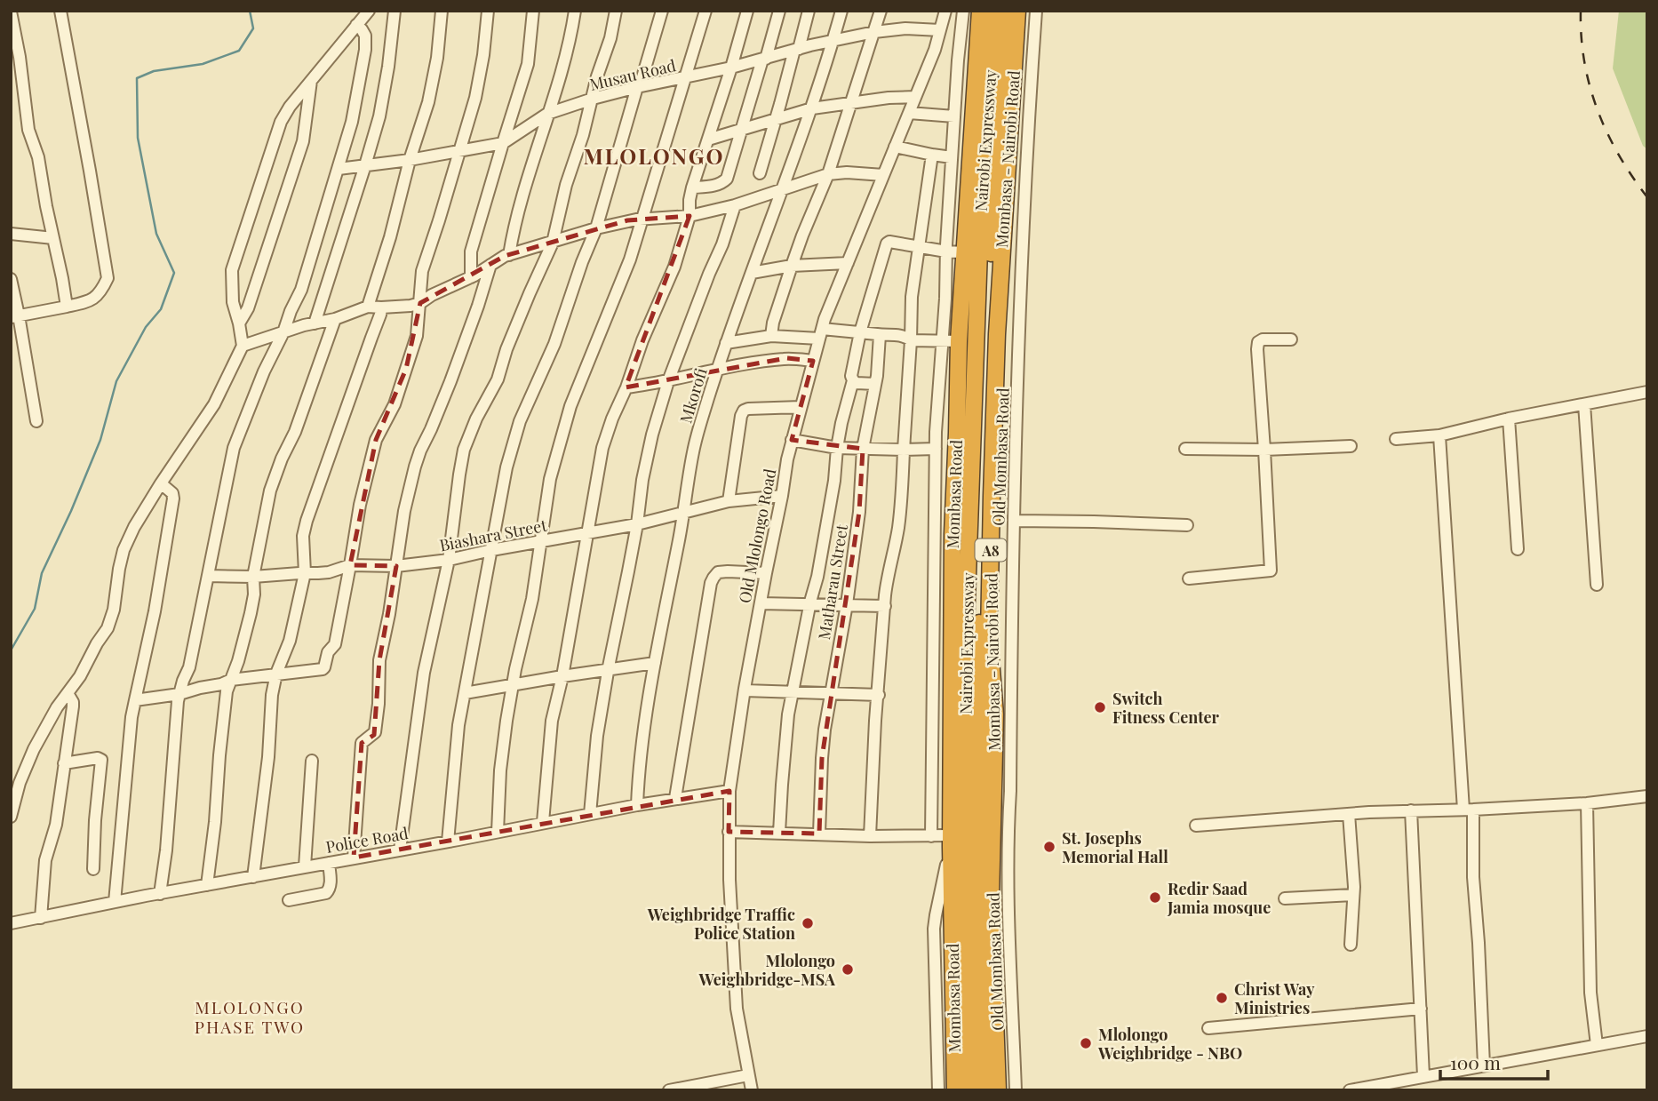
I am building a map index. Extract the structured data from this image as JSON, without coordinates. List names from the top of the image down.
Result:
{
  "streets": {
    "highway": [
      "Nairobi Expressway",
      "Mombasa - Nairobi Road",
      "Mombasa Road",
      "A8"
    ],
    "street": [
      "Musau Road",
      "Mkorofi",
      "Old Mombasa Road",
      "Biashara Street",
      "Old Mlolongo Road",
      "Matharau Street",
      "Police Road"
    ]
  },
  "crossings": [
    ["Musau Road", "Mkorofi"],
    ["Musau Road", "Old Mlolongo Road"],
    ["Mkorofi", "Biashara Street"],
    ["Mkorofi", "Police Road"],
    ["Biashara Street", "Old Mlolongo Road"],
    ["Old Mlolongo Road", "Police Road"]
  ],
  "districts": ["MLOLONGO", "MLOLONGO PHASE TWO"],
  "places": [
    "Switch Fitness Center",
    "St. Josephs Memorial Hall",
    "Redir Saad Jamia mosque",
    "Weighbridge Traffic Police Station",
    "Mlolongo Weighbridge-MSA",
    "Christ Way Ministries",
    "Mlolongo Weighbridge - NBO"
  ],
  "scale_bar": "100 m"
}
